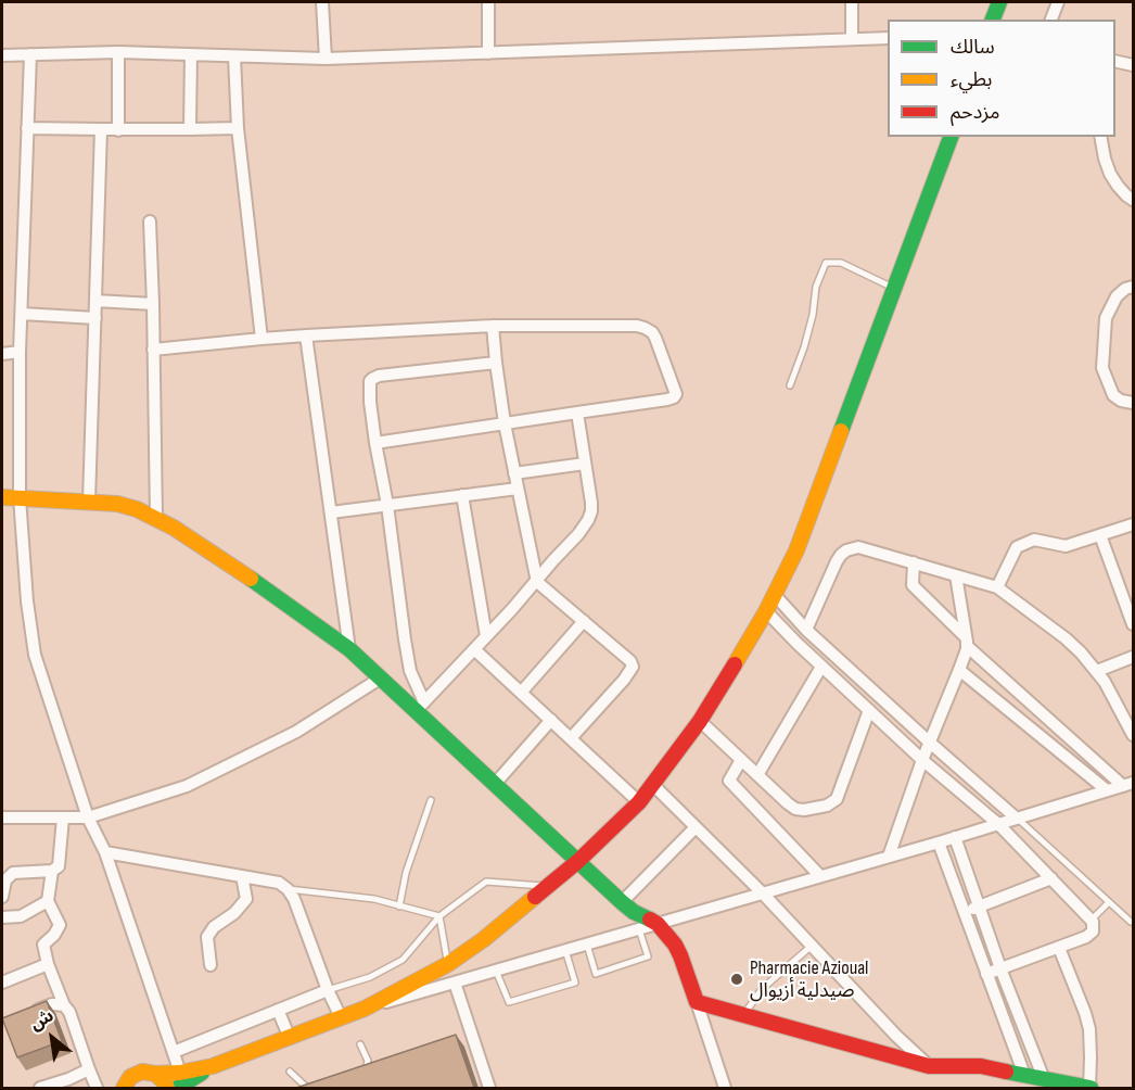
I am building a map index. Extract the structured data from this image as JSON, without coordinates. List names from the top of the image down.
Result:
{
  "places": ["Pharmacie Azioual صيدلية أزيوال"],
  "legend": ["سالك", "بطيء", "مزدحم"],
  "north": "top left"
}
